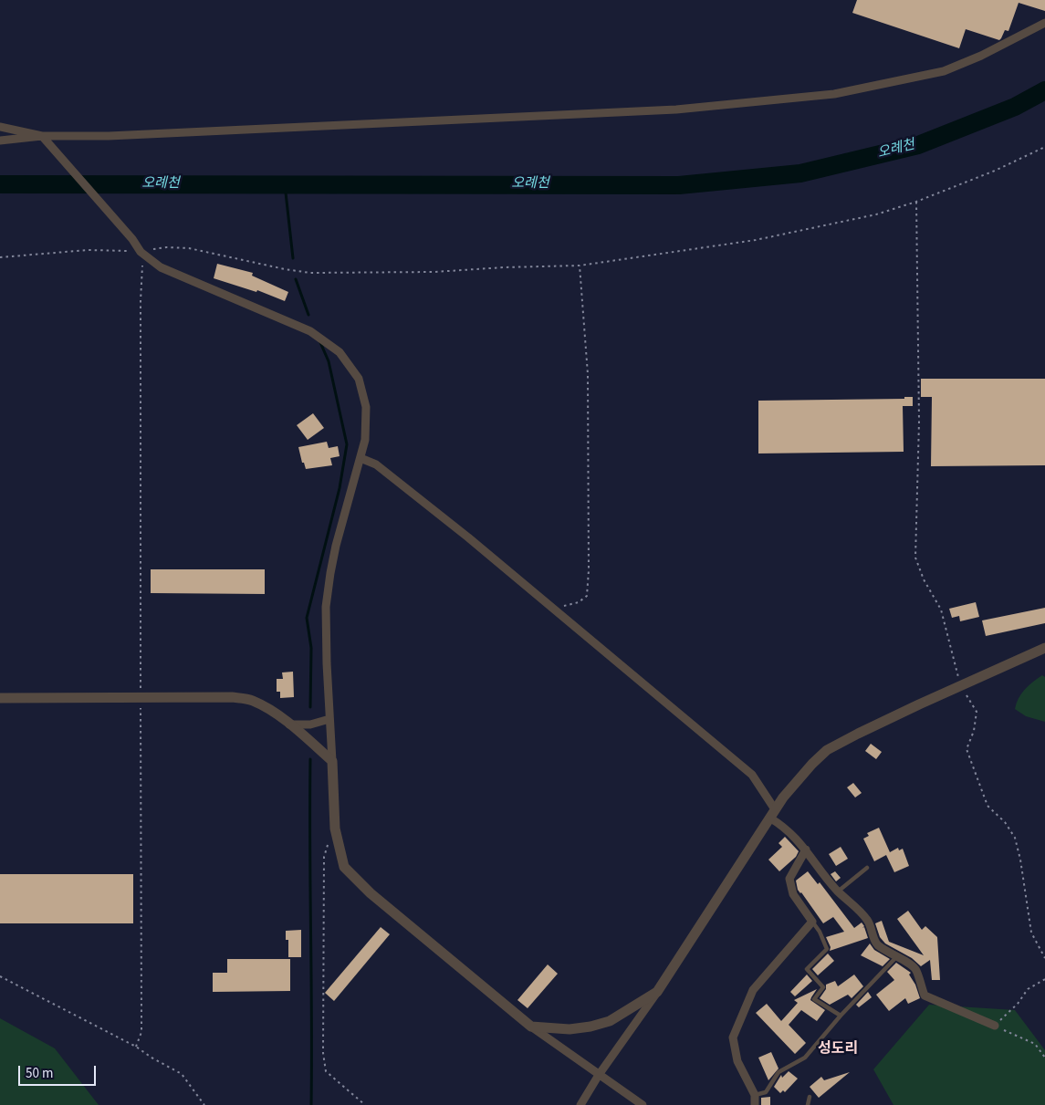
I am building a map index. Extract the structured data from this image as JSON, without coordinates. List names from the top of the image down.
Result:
{
  "districts": ["성도리"],
  "water": ["오례천"],
  "scale_bar": "50 m"
}
